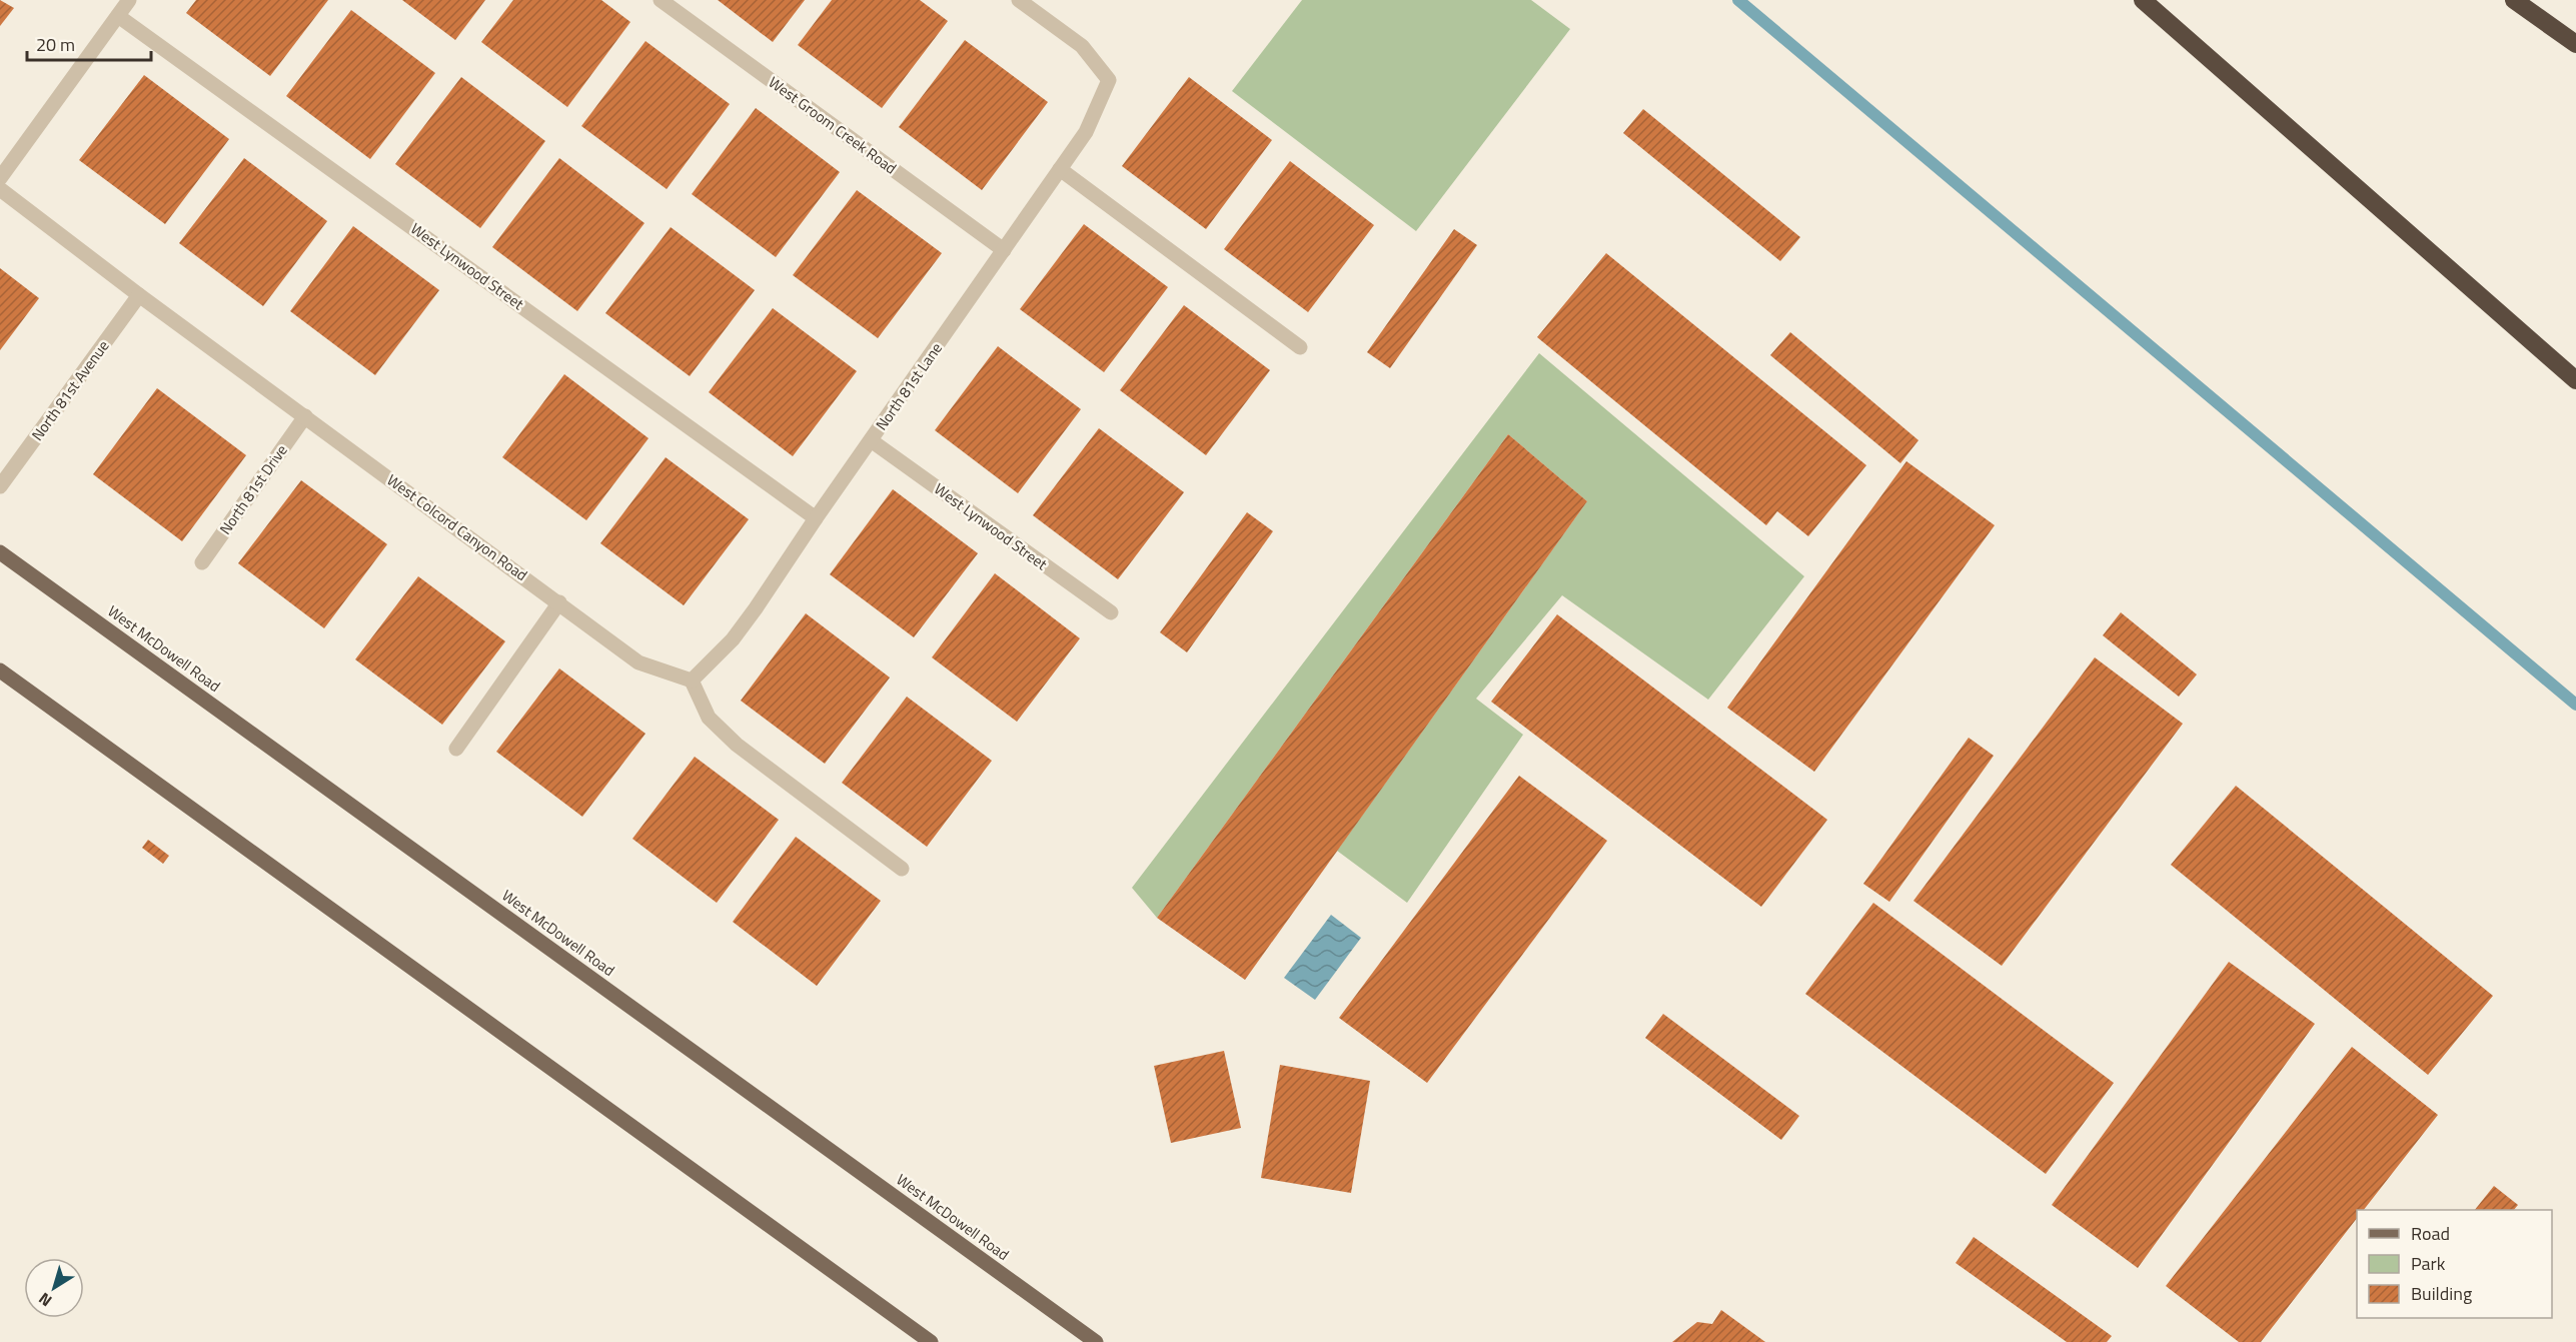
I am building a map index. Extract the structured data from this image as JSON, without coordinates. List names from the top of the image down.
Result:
{
  "streets": {
    "main road": ["West McDowell Road"],
    "street": [
      "West Groom Creek Road",
      "West Lynwood Street",
      "North 81st Lane",
      "North 81st Avenue",
      "North 81st Drive",
      "West Colcord Canyon Road"
    ]
  },
  "crossings": [
    ["West Groom Creek Road", "North 81st Lane"],
    ["West Lynwood Street", "North 81st Lane"],
    ["North 81st Lane", "West Colcord Canyon Road"],
    ["North 81st Avenue", "West Colcord Canyon Road"],
    ["North 81st Drive", "West Colcord Canyon Road"]
  ],
  "legend": ["Road", "Park", "Building"],
  "scale_bar": "20 m",
  "north": "bottom left"
}
